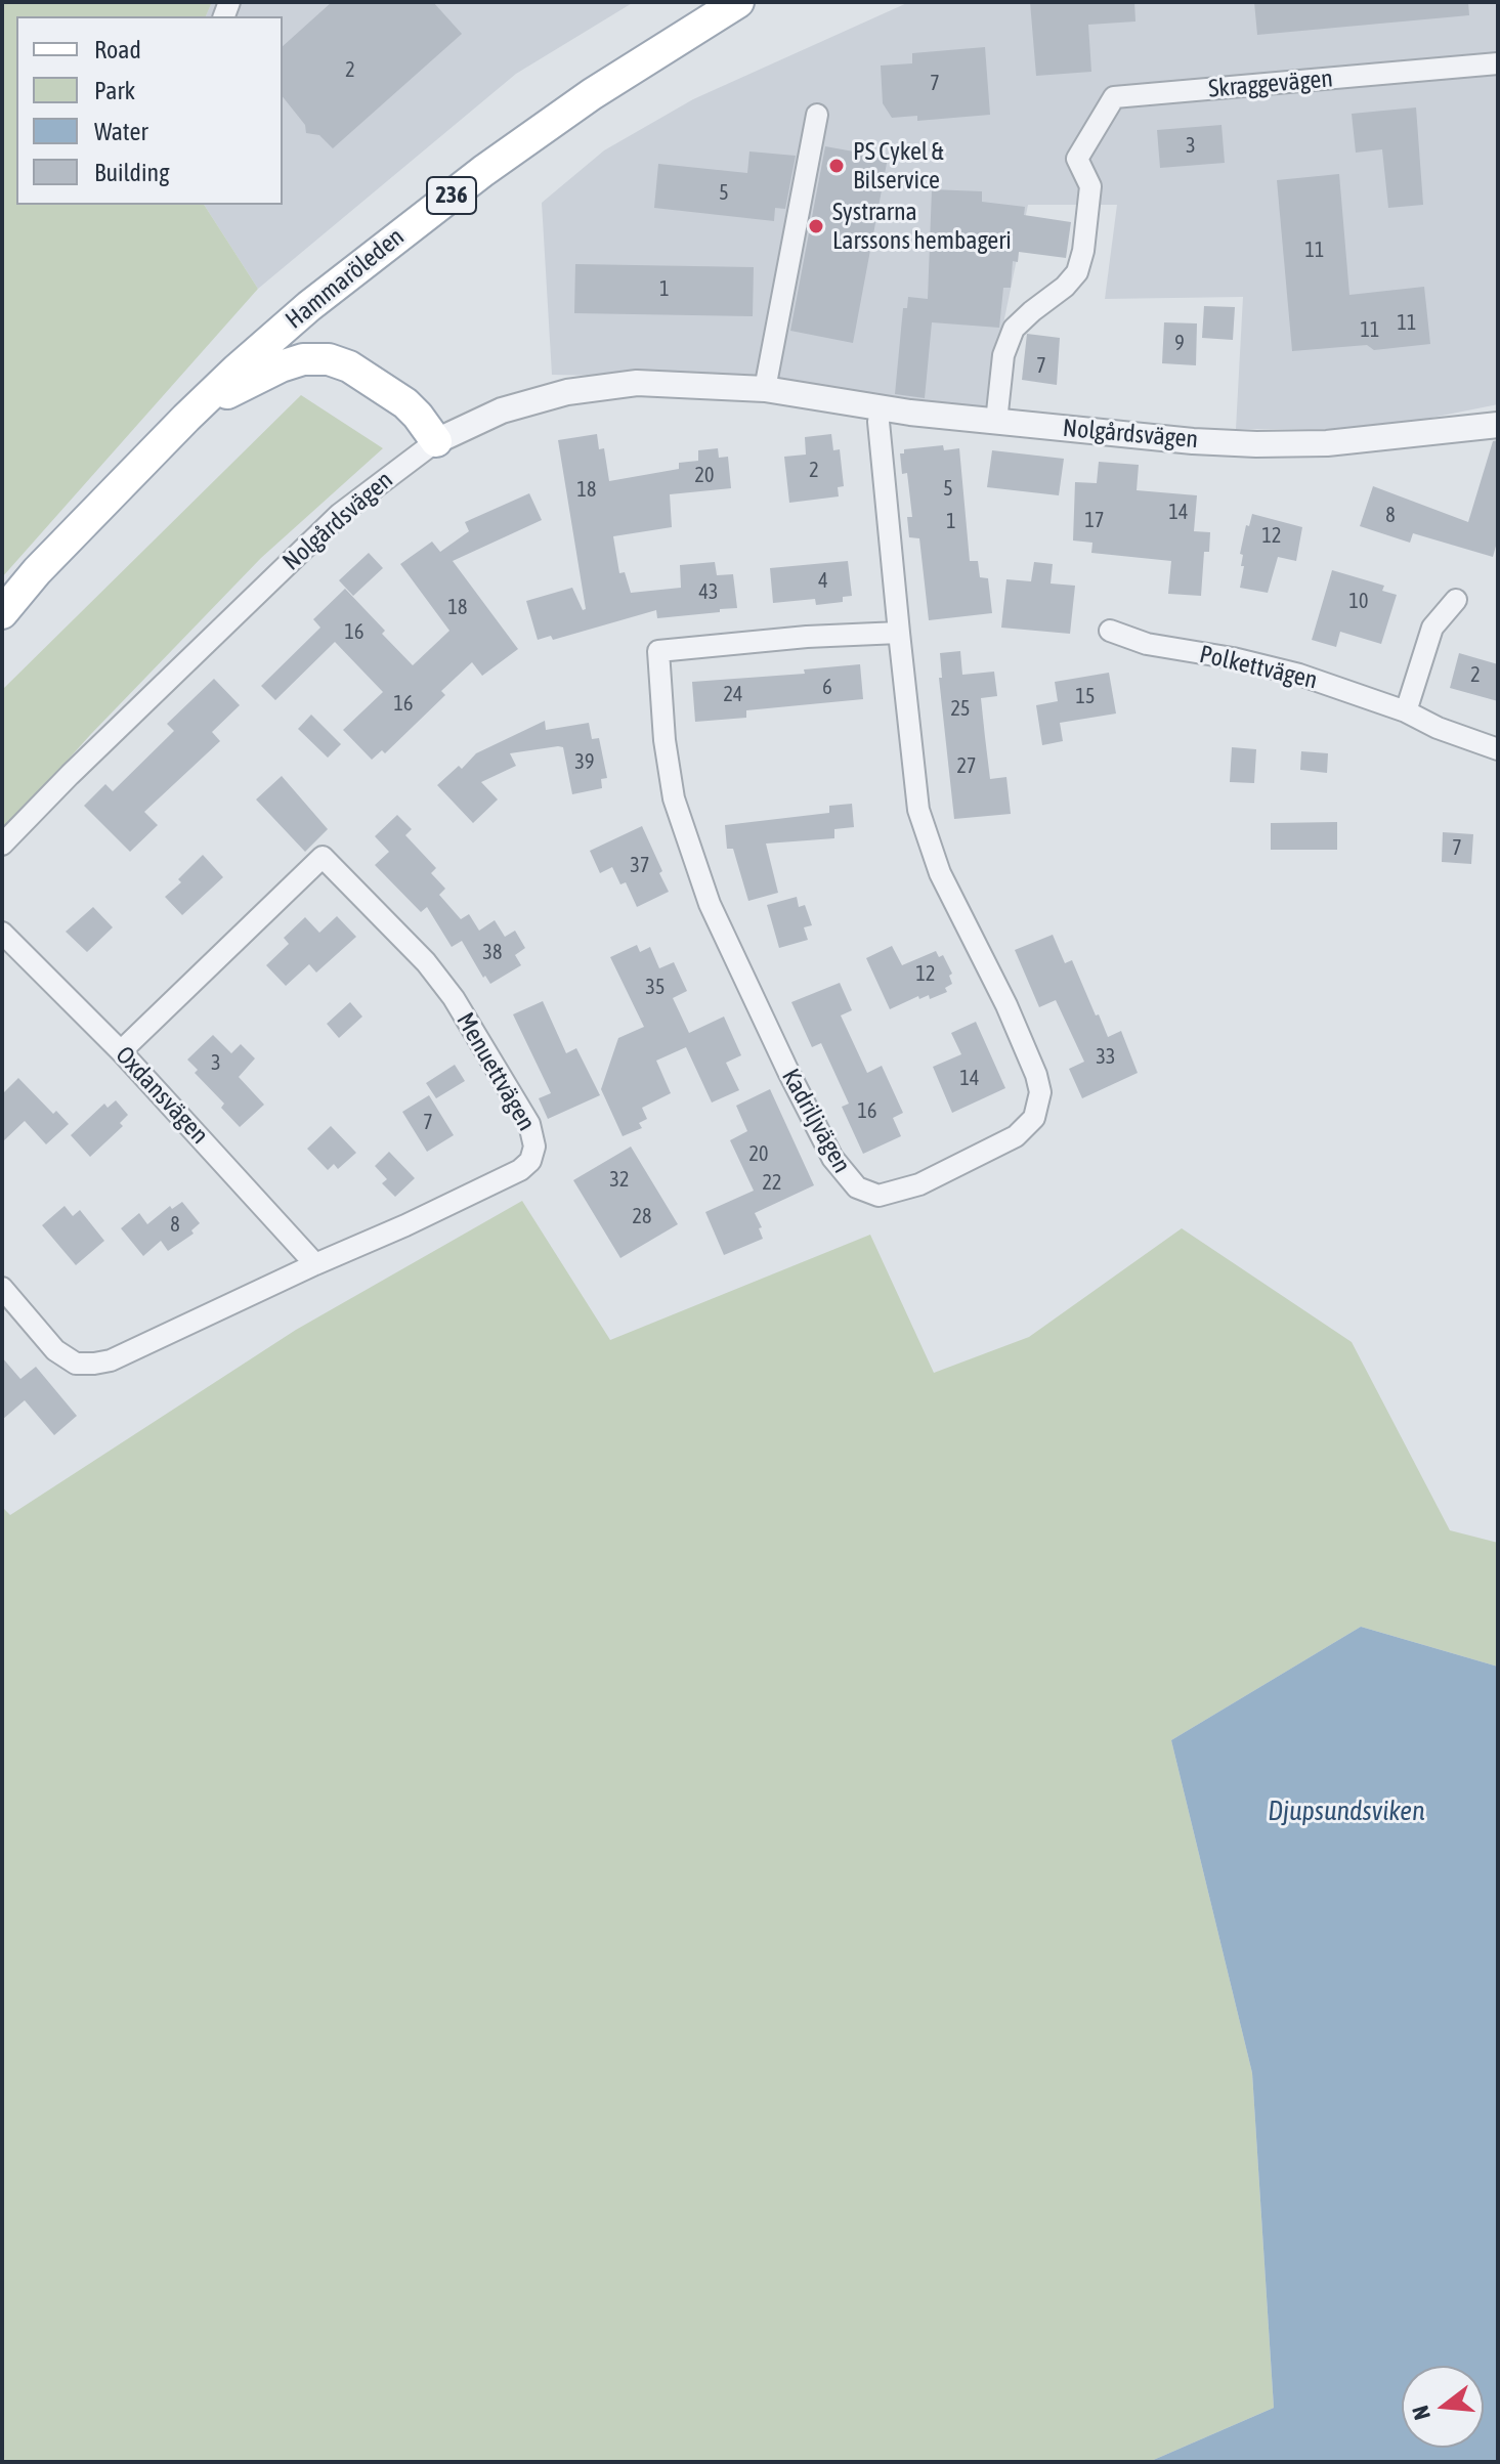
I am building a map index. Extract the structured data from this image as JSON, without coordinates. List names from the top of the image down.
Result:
{
  "streets": {
    "main road": ["236", "Hammaröleden"],
    "street": [
      "Skraggevägen",
      "Nolgårdsvägen",
      "Polkettvägen",
      "Menuettvägen",
      "Oxdansvägen",
      "Kadriljvägen"
    ]
  },
  "crossings": [
    ["Skraggevägen", "Nolgårdsvägen"],
    ["236", "Hammaröleden"],
    ["236", "Nolgårdsvägen"],
    ["Nolgårdsvägen", "Kadriljvägen"],
    ["Menuettvägen", "Oxdansvägen"]
  ],
  "water": ["Djupsundsviken"],
  "places": ["PS Cykel & Bilservice", "Systrarna Larssons hembageri"],
  "house_numbers": [
    "2",
    "7",
    "3",
    "5",
    "11",
    "1",
    "11",
    "11",
    "9",
    "7",
    "2",
    "20",
    "5",
    "18",
    "14",
    "8",
    "17",
    "1",
    "12",
    "4",
    "43",
    "10",
    "18",
    "16",
    "2",
    "6",
    "24",
    "15",
    "16",
    "25",
    "39",
    "27",
    "7",
    "37",
    "38",
    "12",
    "35",
    "33",
    "3",
    "14",
    "16",
    "7",
    "20",
    "32",
    "22",
    "28",
    "8"
  ],
  "legend": [
    "Road",
    "Park",
    "Water",
    "Building"
  ],
  "north": "left"
}
